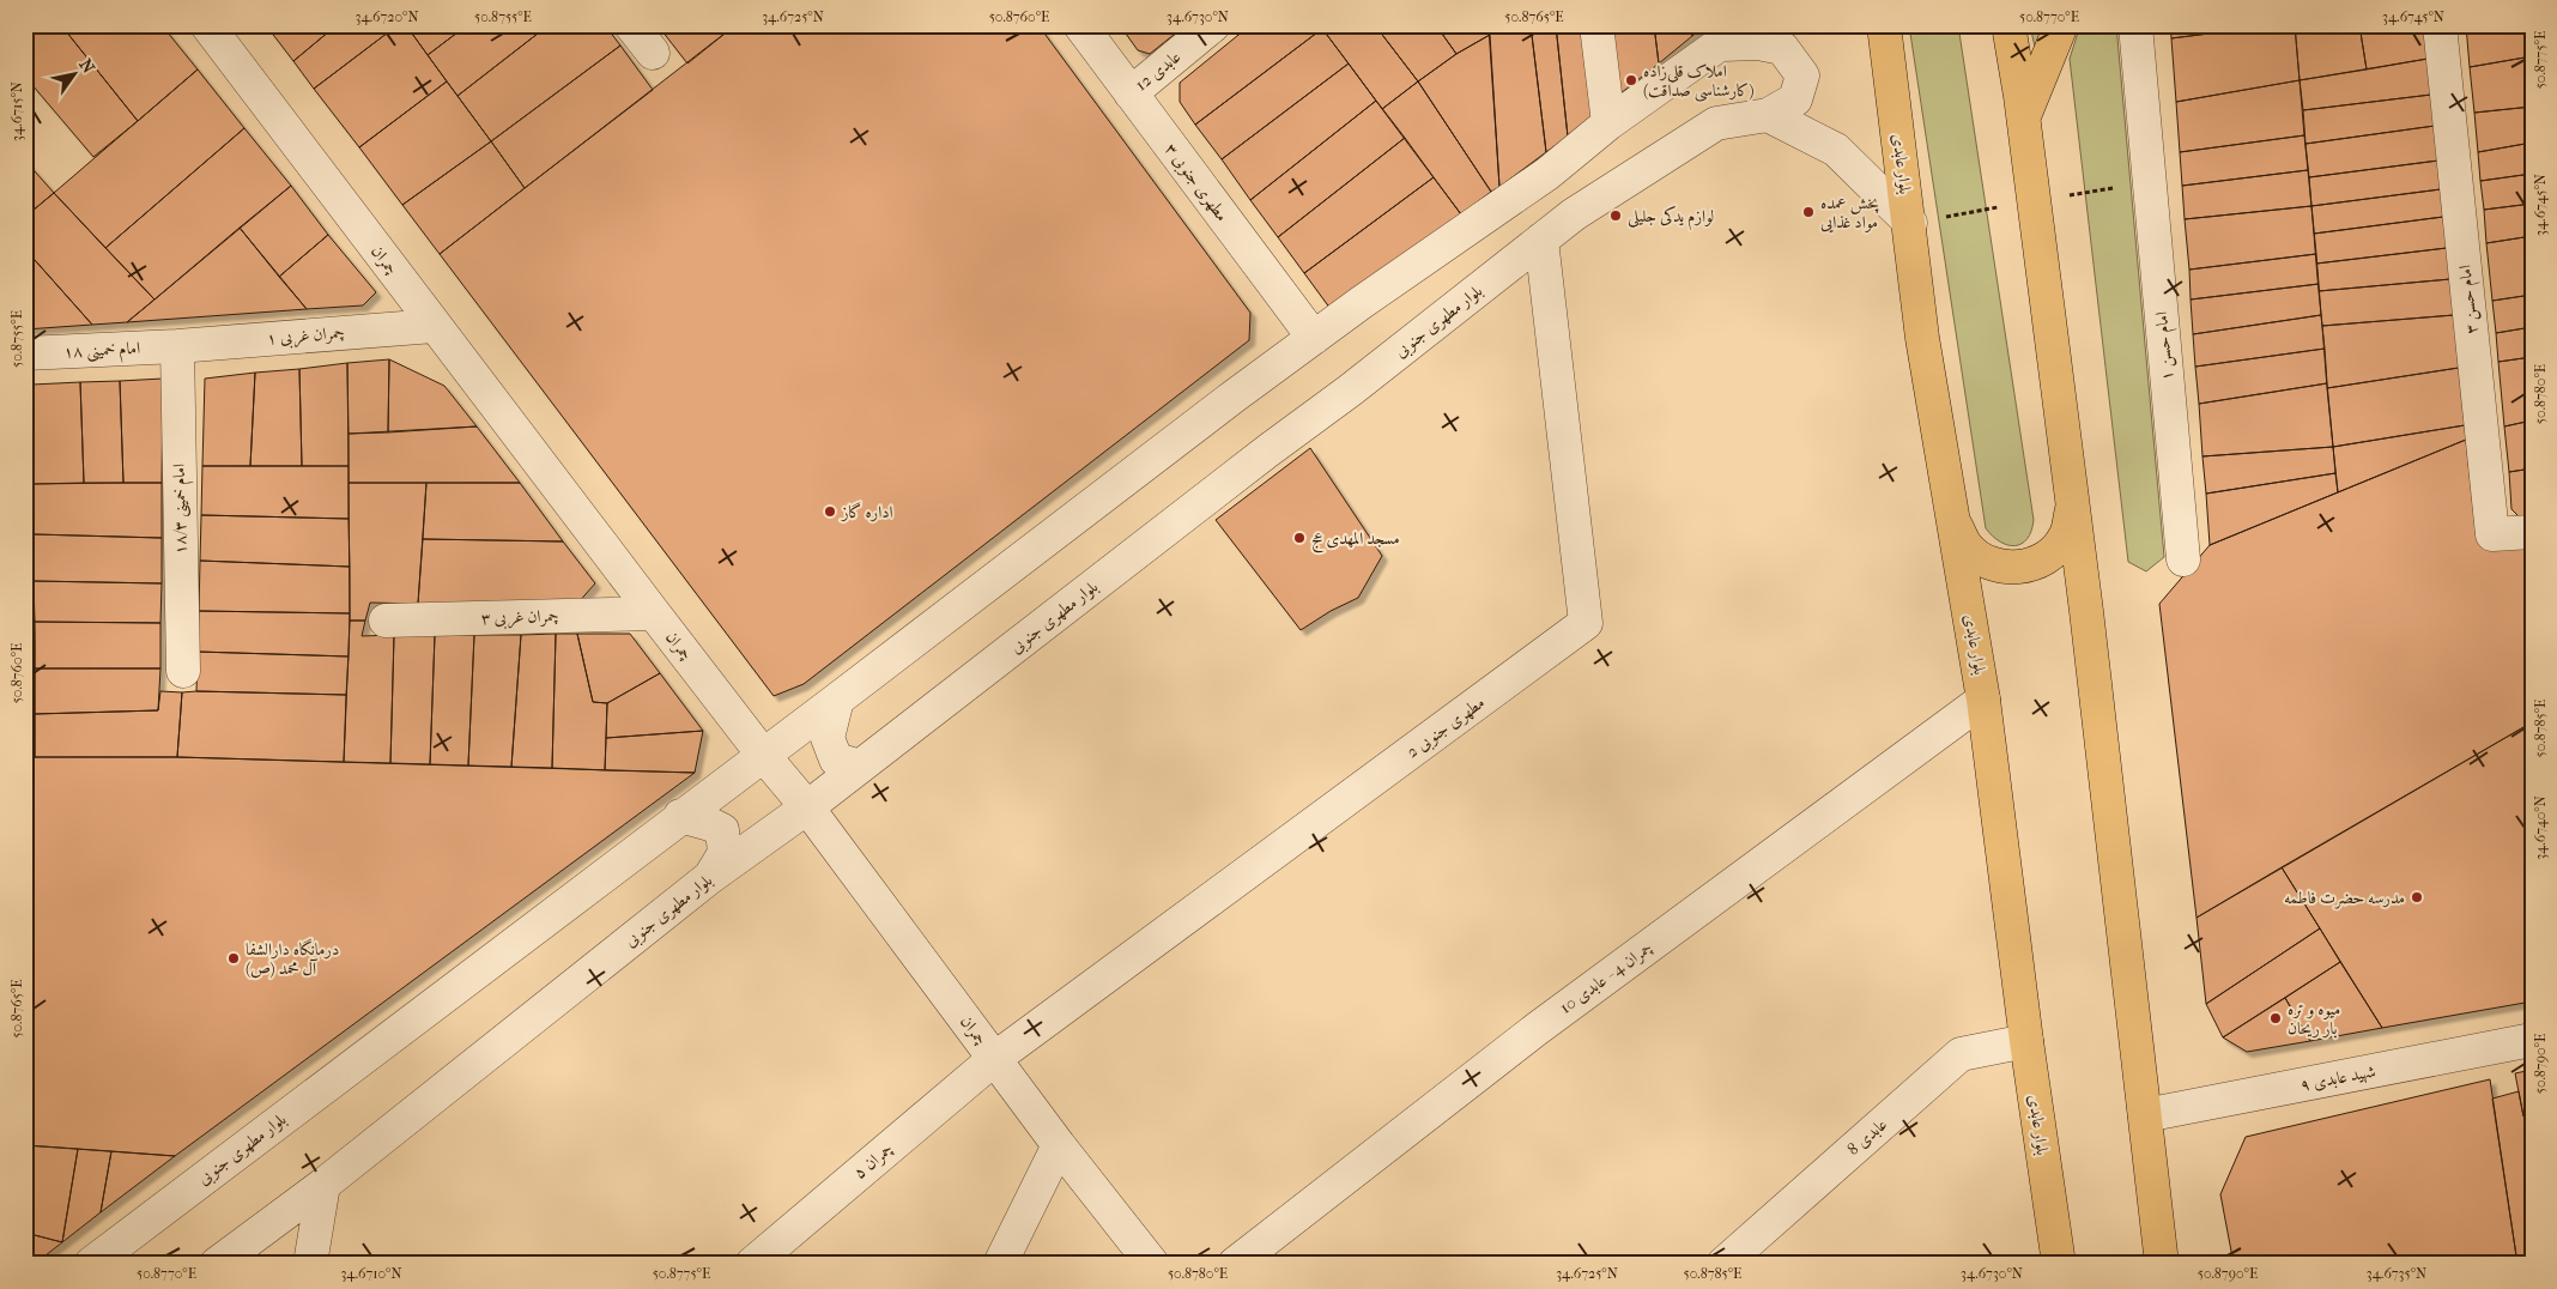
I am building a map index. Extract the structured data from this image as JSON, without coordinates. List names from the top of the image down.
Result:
{
  "streets": {
    "main road": ["بلوار عابدی"],
    "street": [
      "عابدی 12",
      "مطهری جنوبی ۳",
      "چمران",
      "امام حسن ۳",
      "بلوار مطهری جنوبی",
      "چمران غربی ۱",
      "امام حسن ۱",
      "امام خمینی ۱۸",
      "امام خمینی ۱۸/۳",
      "چمران غربی ۳",
      "مطهری جنوبی 2",
      "چمران 4 - عابدی 10",
      "شهید عابدی ۹",
      "عابدی 8",
      "چمران ۵"
    ]
  },
  "crossings": [
    ["عابدی 12", "مطهری جنوبی ۳"],
    ["بلوار عابدی", "چمران 4 - عابدی 10"],
    ["بلوار عابدی", "عابدی 8"],
    ["مطهری جنوبی ۳", "بلوار مطهری جنوبی"],
    ["چمران", "بلوار مطهری جنوبی"],
    ["چمران", "چمران غربی ۱"],
    ["چمران", "چمران غربی ۳"],
    ["چمران", "مطهری جنوبی 2"],
    ["چمران", "چمران ۵"],
    ["بلوار مطهری جنوبی", "مطهری جنوبی 2"],
    ["چمران غربی ۱", "امام خمینی ۱۸"],
    ["چمران غربی ۱", "امام خمینی ۱۸/۳"],
    ["امام خمینی ۱۸", "امام خمینی ۱۸/۳"],
    ["مطهری جنوبی 2", "چمران ۵"]
  ],
  "places": [
    "املاک قلی‌زاده (کارشناسی صداقت)",
    "پخش عمده مواد غذایی",
    "لوازم یدکی جلیلی",
    "اداره گاز",
    "مسجد المهدی عج",
    "مدرسه حضرت فاطمه",
    "درمانگاه دارالشفا آل محمد (ص)",
    "میوه و تره بار ریحان"
  ],
  "north": "top right",
  "coordinates": [
    "34.6720°N",
    "50.8755°E",
    "34.6725°N",
    "50.8760°E",
    "34.6730°N",
    "50.8765°E",
    "50.8770°E",
    "34.6745°N",
    "50.8775°E",
    "34.6715°N",
    "50.8780°E",
    "50.8785°E",
    "34.6740°N",
    "50.8790°E",
    "34.6710°N",
    "34.6735°N"
  ]
}
